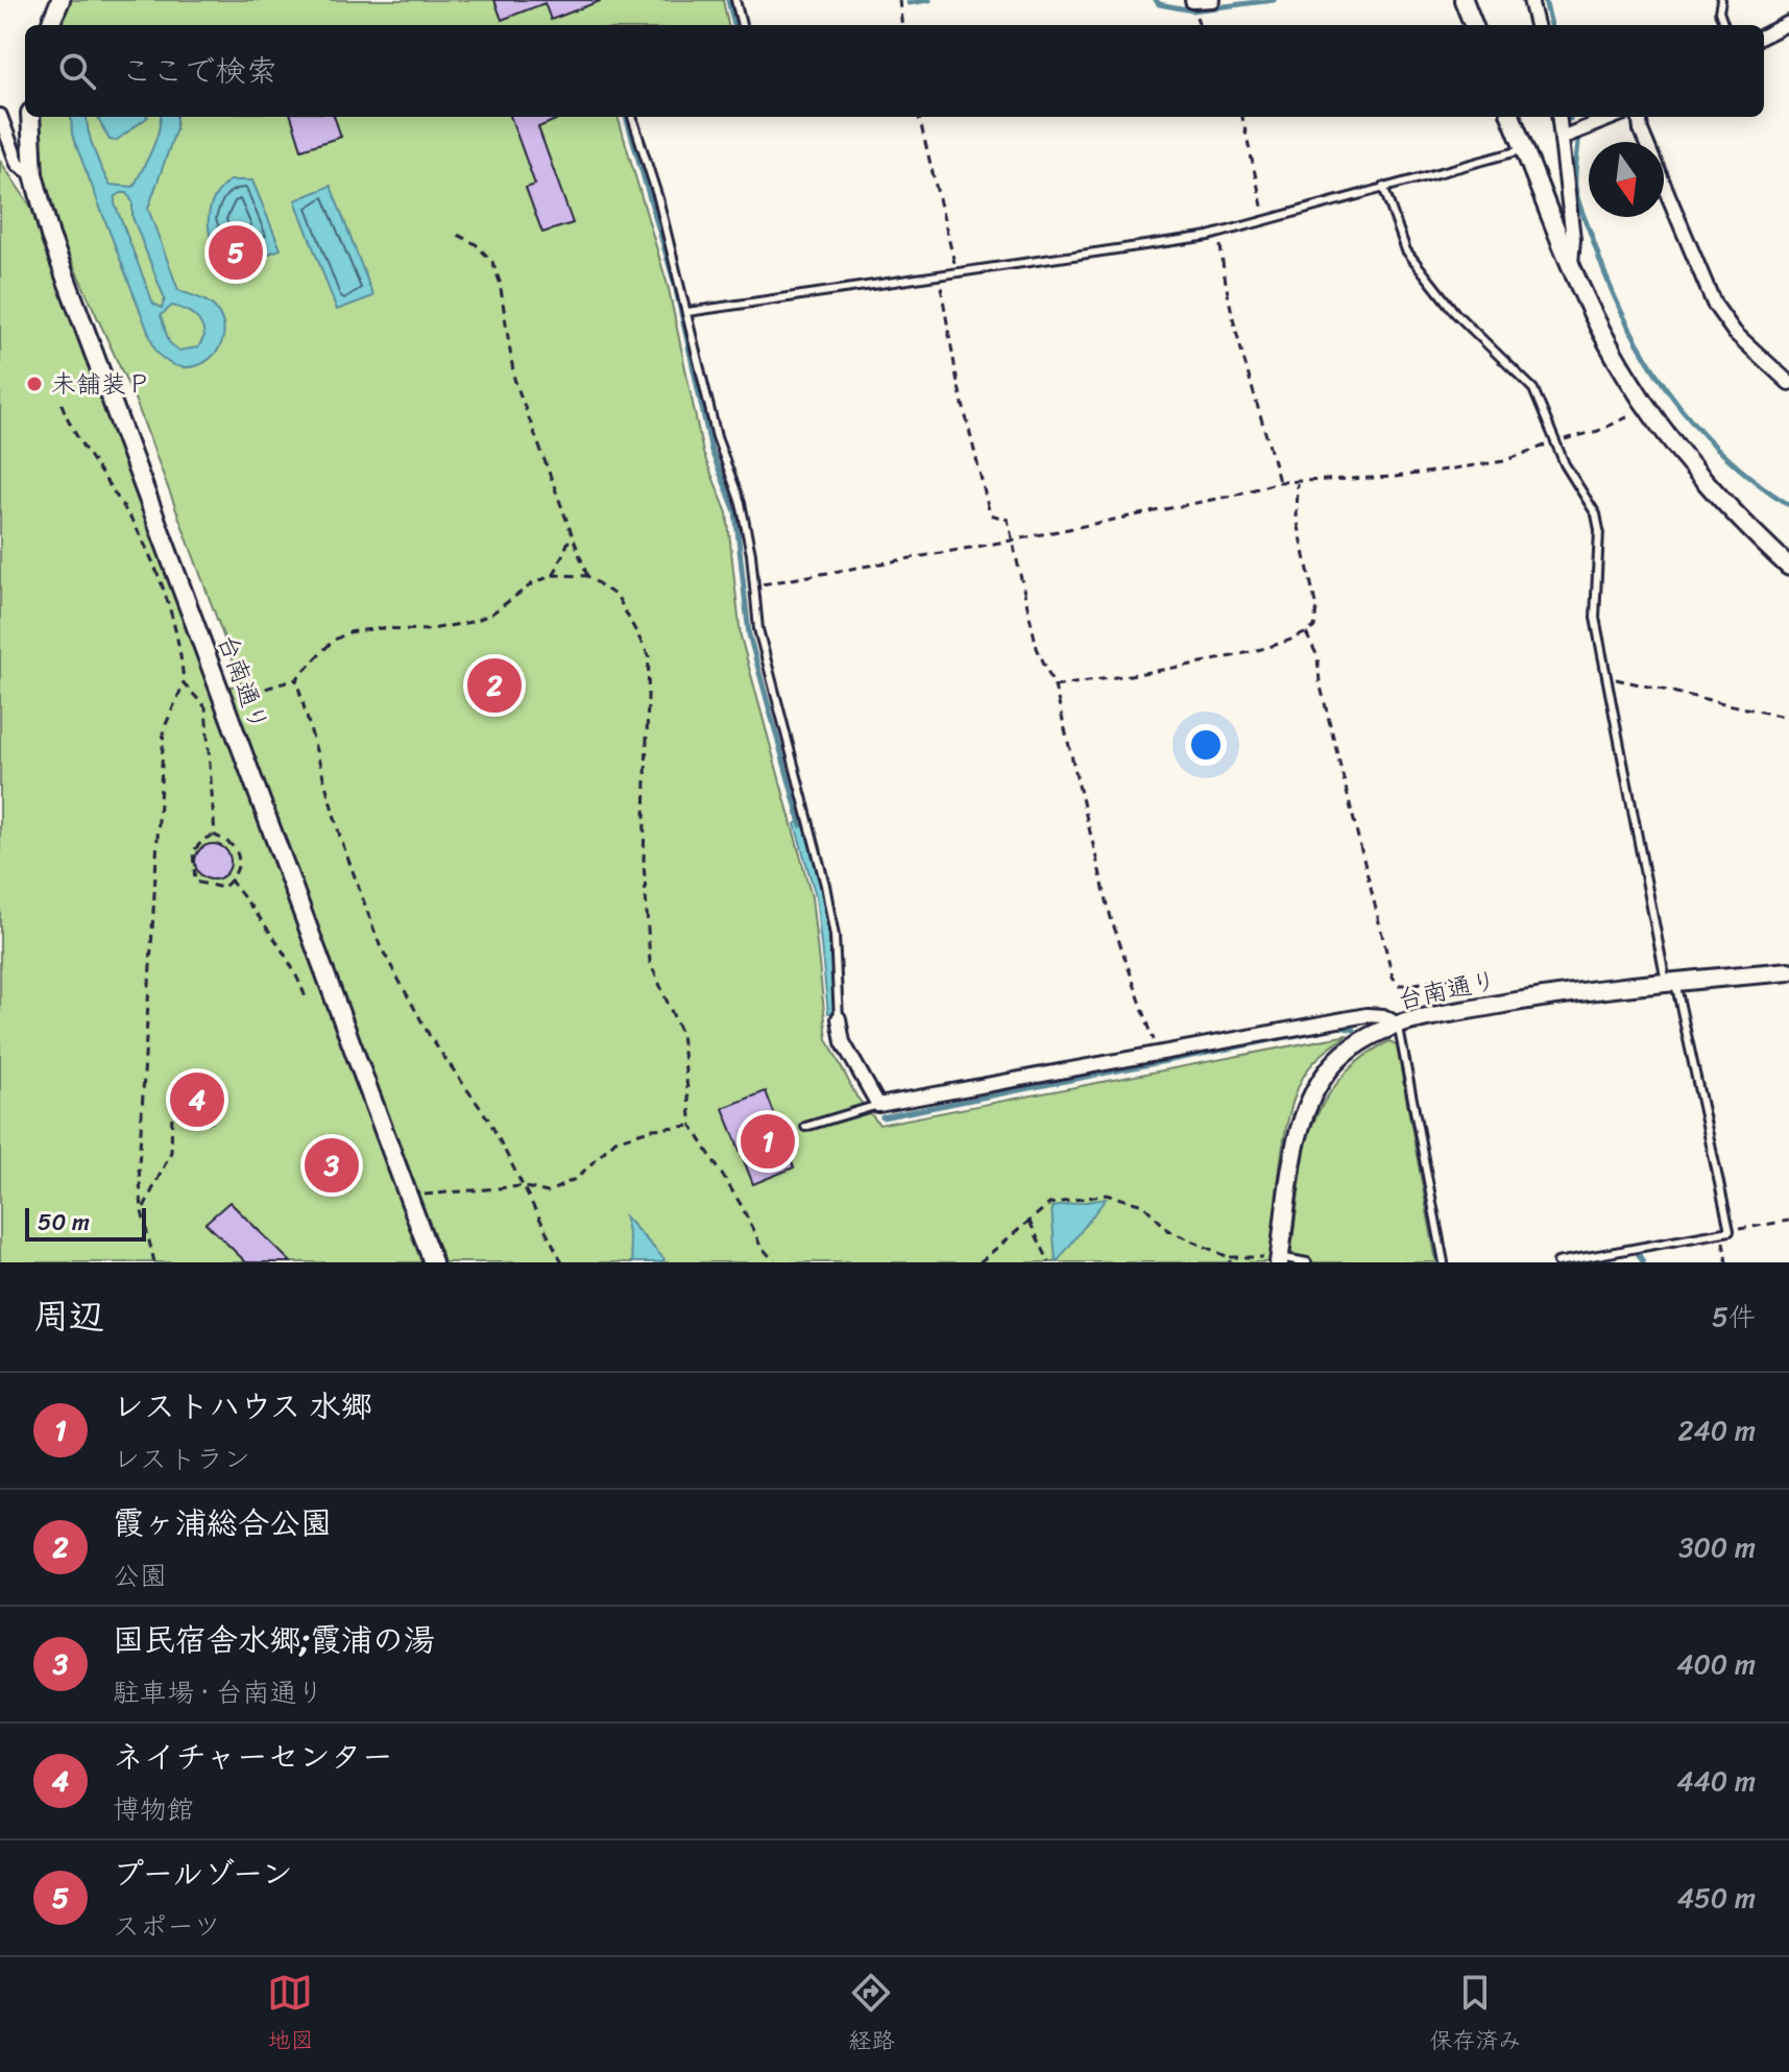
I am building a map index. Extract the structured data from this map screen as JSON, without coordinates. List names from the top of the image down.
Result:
{
  "streets": {
    "street": ["台南通り"]
  },
  "places": ["未舗装Ｐ"],
  "scale_bar": "50 m",
  "north": "bottom",
  "page": {
    "search": "ここで検索",
    "pins": [
      "5",
      "2",
      "4",
      "1",
      "3"
    ],
    "scale": "50 m",
    "heading": ["周辺", "5件"],
    "list": [
      {
        "mark": "1",
        "name": "レストハウス 水郷",
        "note": "レストラン",
        "value": "240 m"
      },
      {
        "mark": "2",
        "name": "霞ヶ浦総合公園",
        "note": "公園",
        "value": "300 m"
      },
      {
        "mark": "3",
        "name": "国民宿舎水郷;霞浦の湯",
        "note": "駐車場 · 台南通り",
        "value": "400 m"
      },
      {
        "mark": "4",
        "name": "ネイチャーセンター",
        "note": "博物館",
        "value": "440 m"
      },
      {
        "mark": "5",
        "name": "プールゾーン",
        "note": "スポーツ",
        "value": "450 m"
      }
    ],
    "nav": ["地図", "経路", "保存済み"]
  }
}
